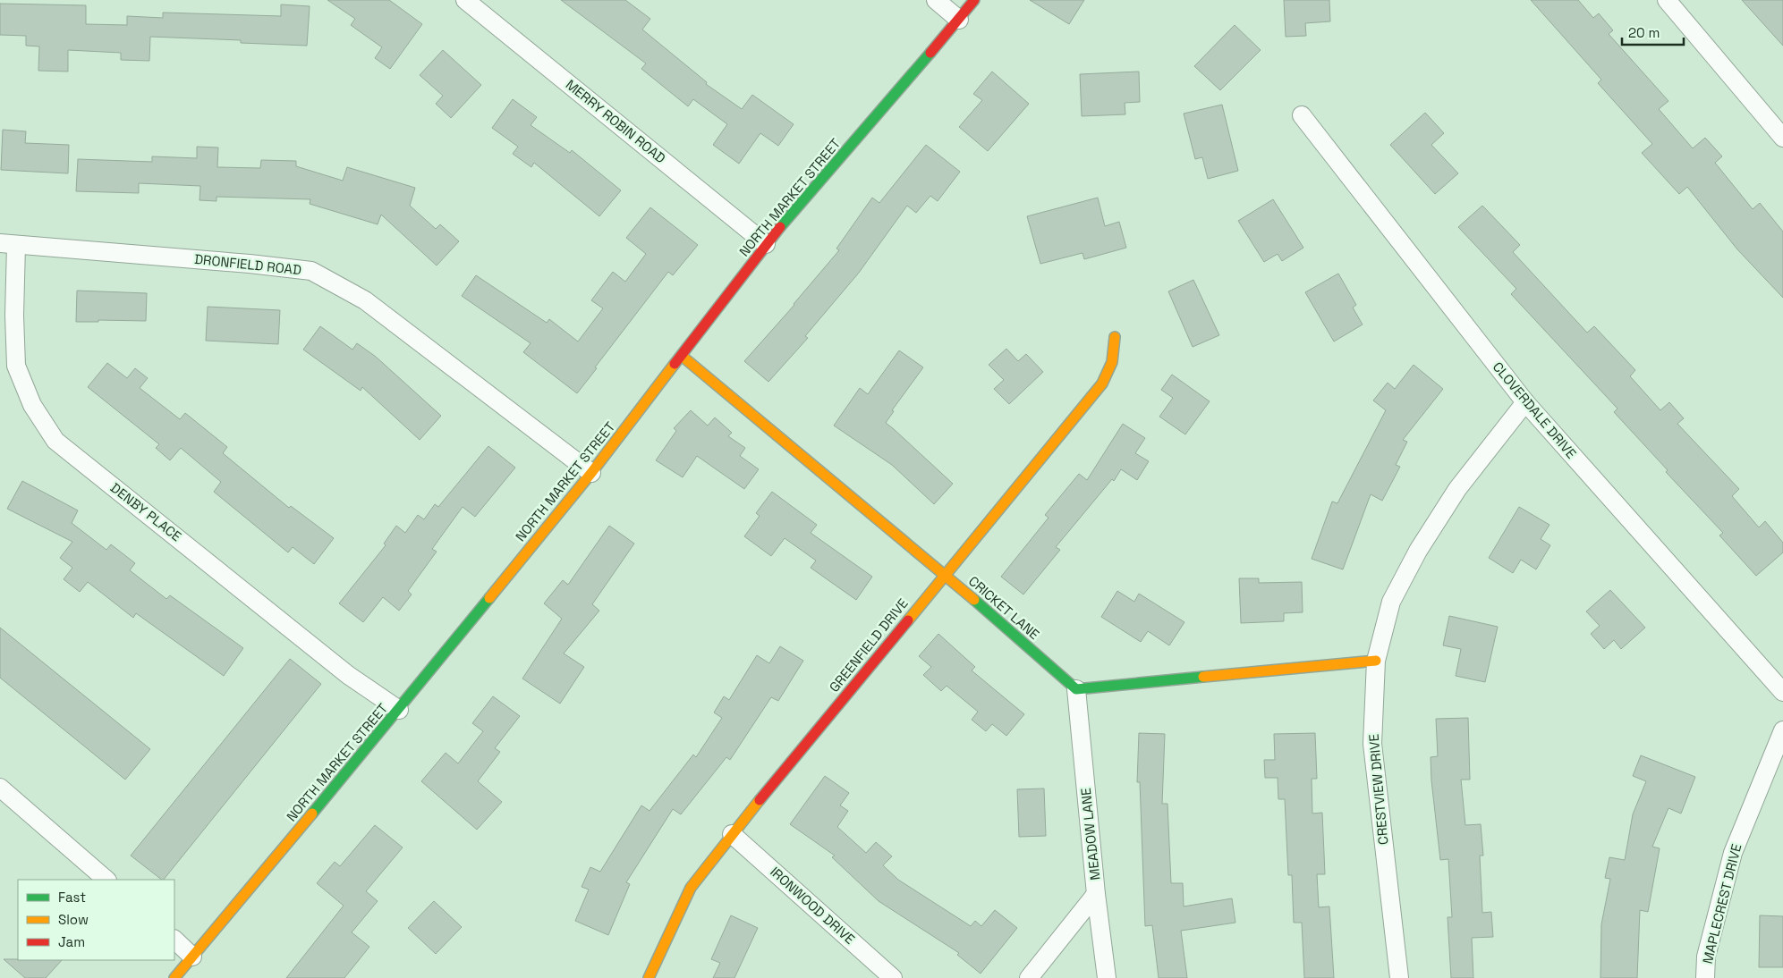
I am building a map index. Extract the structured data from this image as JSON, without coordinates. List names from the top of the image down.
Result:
{
  "streets": {
    "street": [
      "MERRY ROBIN ROAD",
      "NORTH MARKET STREET",
      "DRONFIELD ROAD",
      "CLOVERDALE DRIVE",
      "DENBY PLACE",
      "CRICKET LANE",
      "GREENFIELD DRIVE",
      "CRESTVIEW DRIVE",
      "MEADOW LANE",
      "MAPLECREST DRIVE",
      "IRONWOOD DRIVE"
    ]
  },
  "crossings": [
    ["MERRY ROBIN ROAD", "NORTH MARKET STREET"],
    ["NORTH MARKET STREET", "DRONFIELD ROAD"],
    ["NORTH MARKET STREET", "DENBY PLACE"],
    ["NORTH MARKET STREET", "CRICKET LANE"],
    ["DRONFIELD ROAD", "DENBY PLACE"],
    ["CLOVERDALE DRIVE", "CRESTVIEW DRIVE"],
    ["CRICKET LANE", "GREENFIELD DRIVE"],
    ["CRICKET LANE", "MEADOW LANE"],
    ["GREENFIELD DRIVE", "IRONWOOD DRIVE"]
  ],
  "legend": ["Fast", "Slow", "Jam"],
  "scale_bar": "20 m"
}
